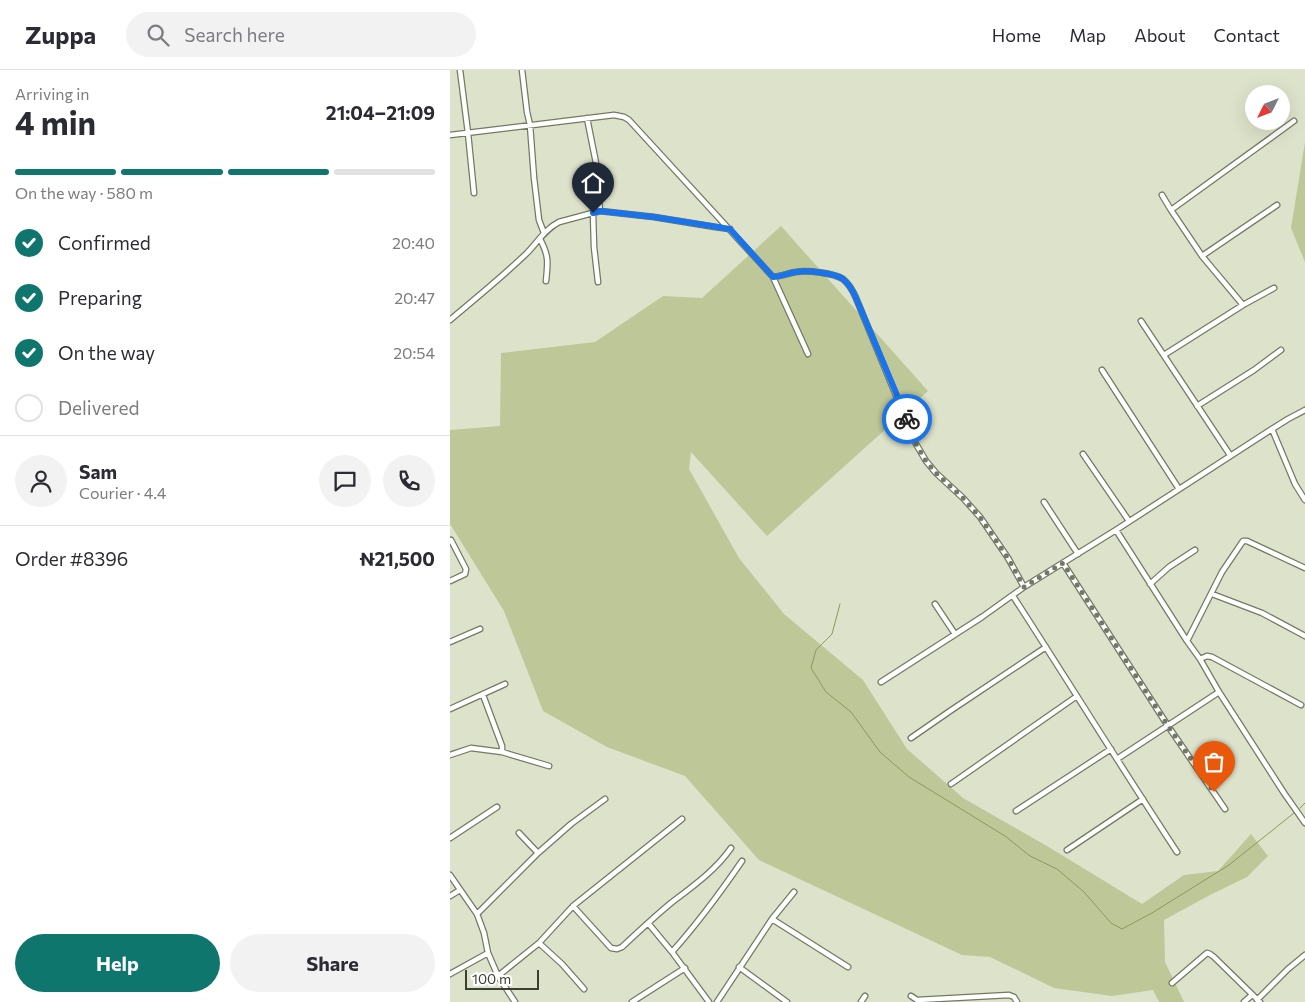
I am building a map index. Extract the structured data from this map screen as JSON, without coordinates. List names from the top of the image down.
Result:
{
  "scale_bar": "100 m",
  "north": "bottom left",
  "page": {
    "header": "Zuppa",
    "search": "Search here",
    "nav": [
      "Home",
      "Map",
      "About",
      "Contact"
    ],
    "heading": ["4 min", "Arriving in", "21:04–21:09"],
    "panel": [
      "Sam",
      "Courier · 4.4",
      "Order #8396",
      "₦21,500"
    ],
    "bar": "On the way · 580 m",
    "list": [
      ["Confirmed", "20:40"],
      ["Preparing", "20:47"],
      ["On the way", "20:54"],
      "Delivered"
    ],
    "buttons": ["Help", "Share"],
    "scale": "100 m"
  }
}
